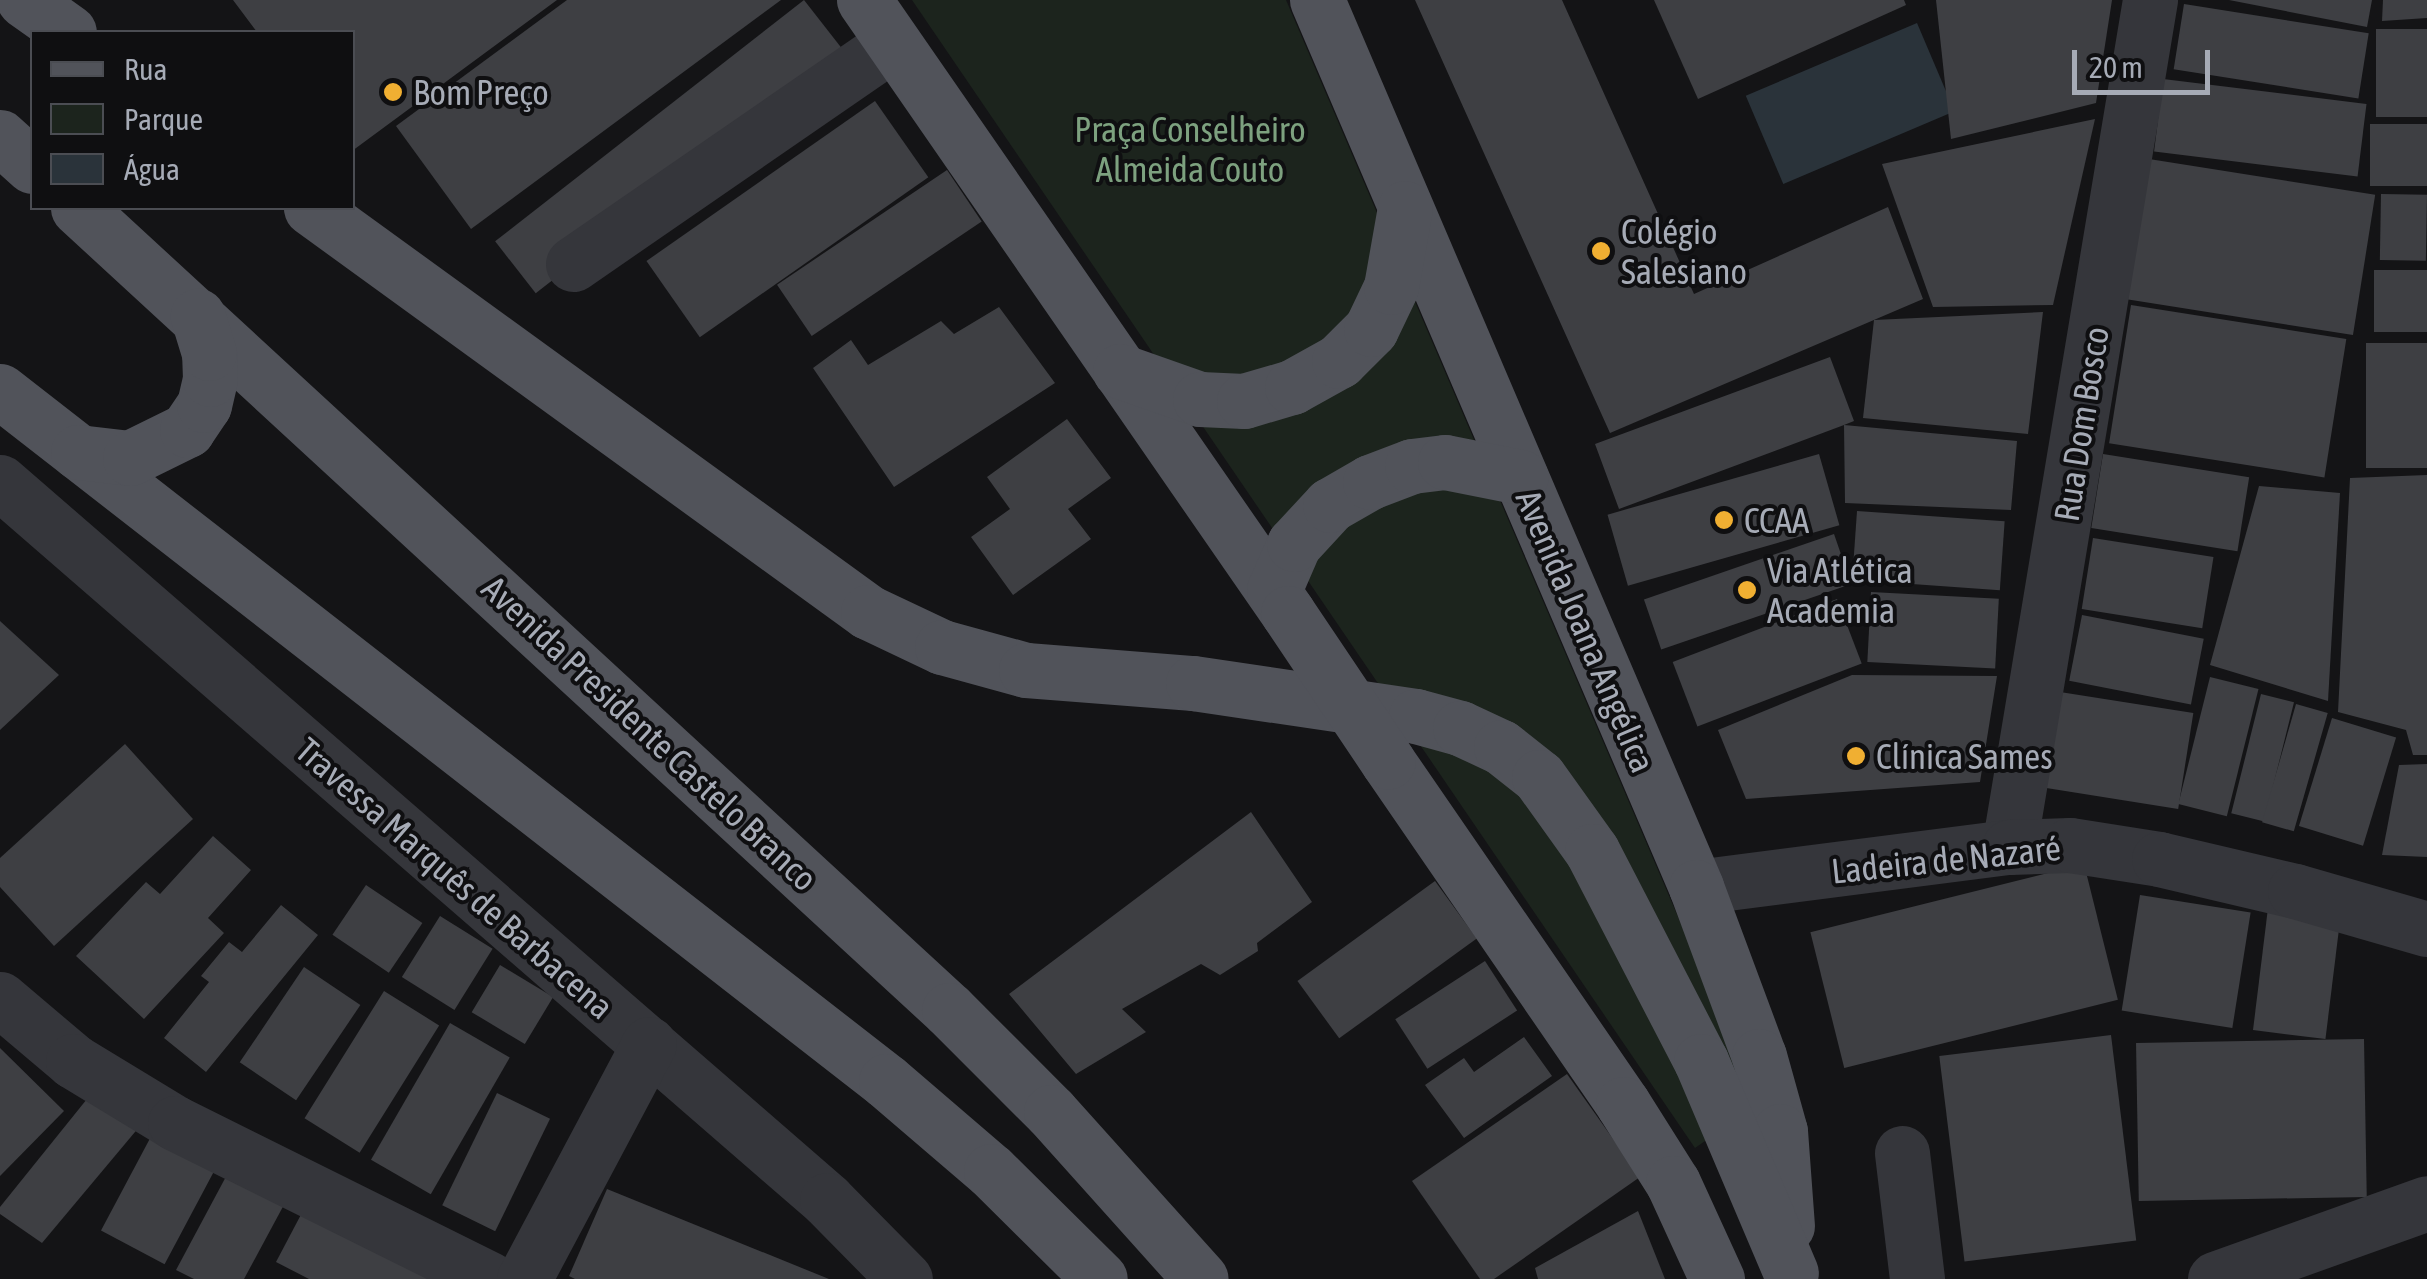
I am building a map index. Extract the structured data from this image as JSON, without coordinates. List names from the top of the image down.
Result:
{
  "streets": {
    "main road": ["Avenida Joana Angélica", "Avenida Presidente Castelo Branco"],
    "street": ["Rua Dom Bosco", "Ladeira de Nazaré", "Travessa Marquês de Barbacena"]
  },
  "crossings": [
    ["Rua Dom Bosco", "Ladeira de Nazaré"],
    ["Avenida Joana Angélica", "Ladeira de Nazaré"]
  ],
  "parks": ["Praça Conselheiro Almeida Couto"],
  "places": [
    "Bom Preço",
    "Colégio Salesiano",
    "CCAA",
    "Via Atlética Academia",
    "Clínica Sames"
  ],
  "legend": ["Rua", "Parque", "Água"],
  "scale_bar": "20 m"
}
